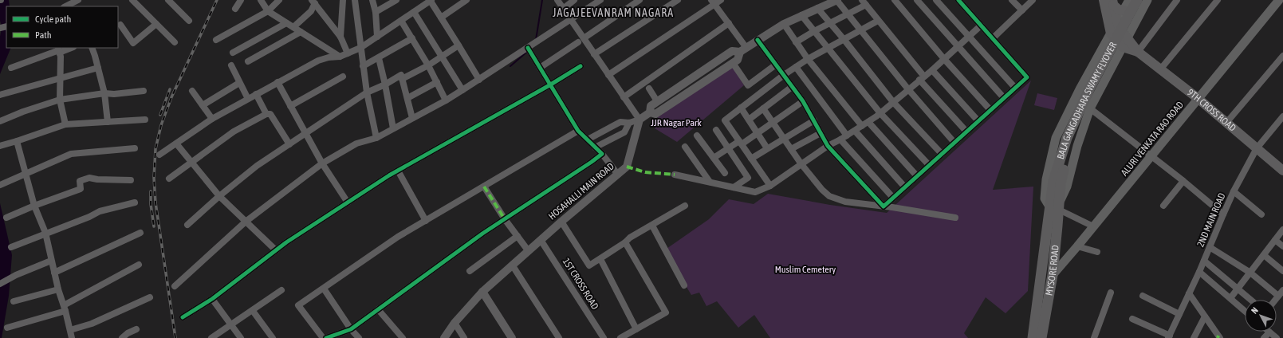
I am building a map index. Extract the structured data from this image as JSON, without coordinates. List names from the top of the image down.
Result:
{
  "streets": {
    "highway": ["BALA GANGADHARA SWAMY FLYOVER", "MYSORE ROAD"],
    "main road": ["9TH CROSS ROAD", "ALURI VENKATA RAO ROAD"],
    "street": ["HOSAHALLI MAIN ROAD", "2ND MAIN ROAD", "1ST CROSS ROAD"]
  },
  "crossings": [
    ["BALA GANGADHARA SWAMY FLYOVER", "MYSORE ROAD"],
    ["9TH CROSS ROAD", "ALURI VENKATA RAO ROAD"],
    ["9TH CROSS ROAD", "2ND MAIN ROAD"],
    ["ALURI VENKATA RAO ROAD", "MYSORE ROAD"],
    ["HOSAHALLI MAIN ROAD", "1ST CROSS ROAD"]
  ],
  "districts": ["JAGAJEEVANRAM NAGARA"],
  "parks": ["JJR Nagar Park", "Muslim Cemetery"],
  "legend": ["Cycle path", "Path"],
  "north": "top left"
}
